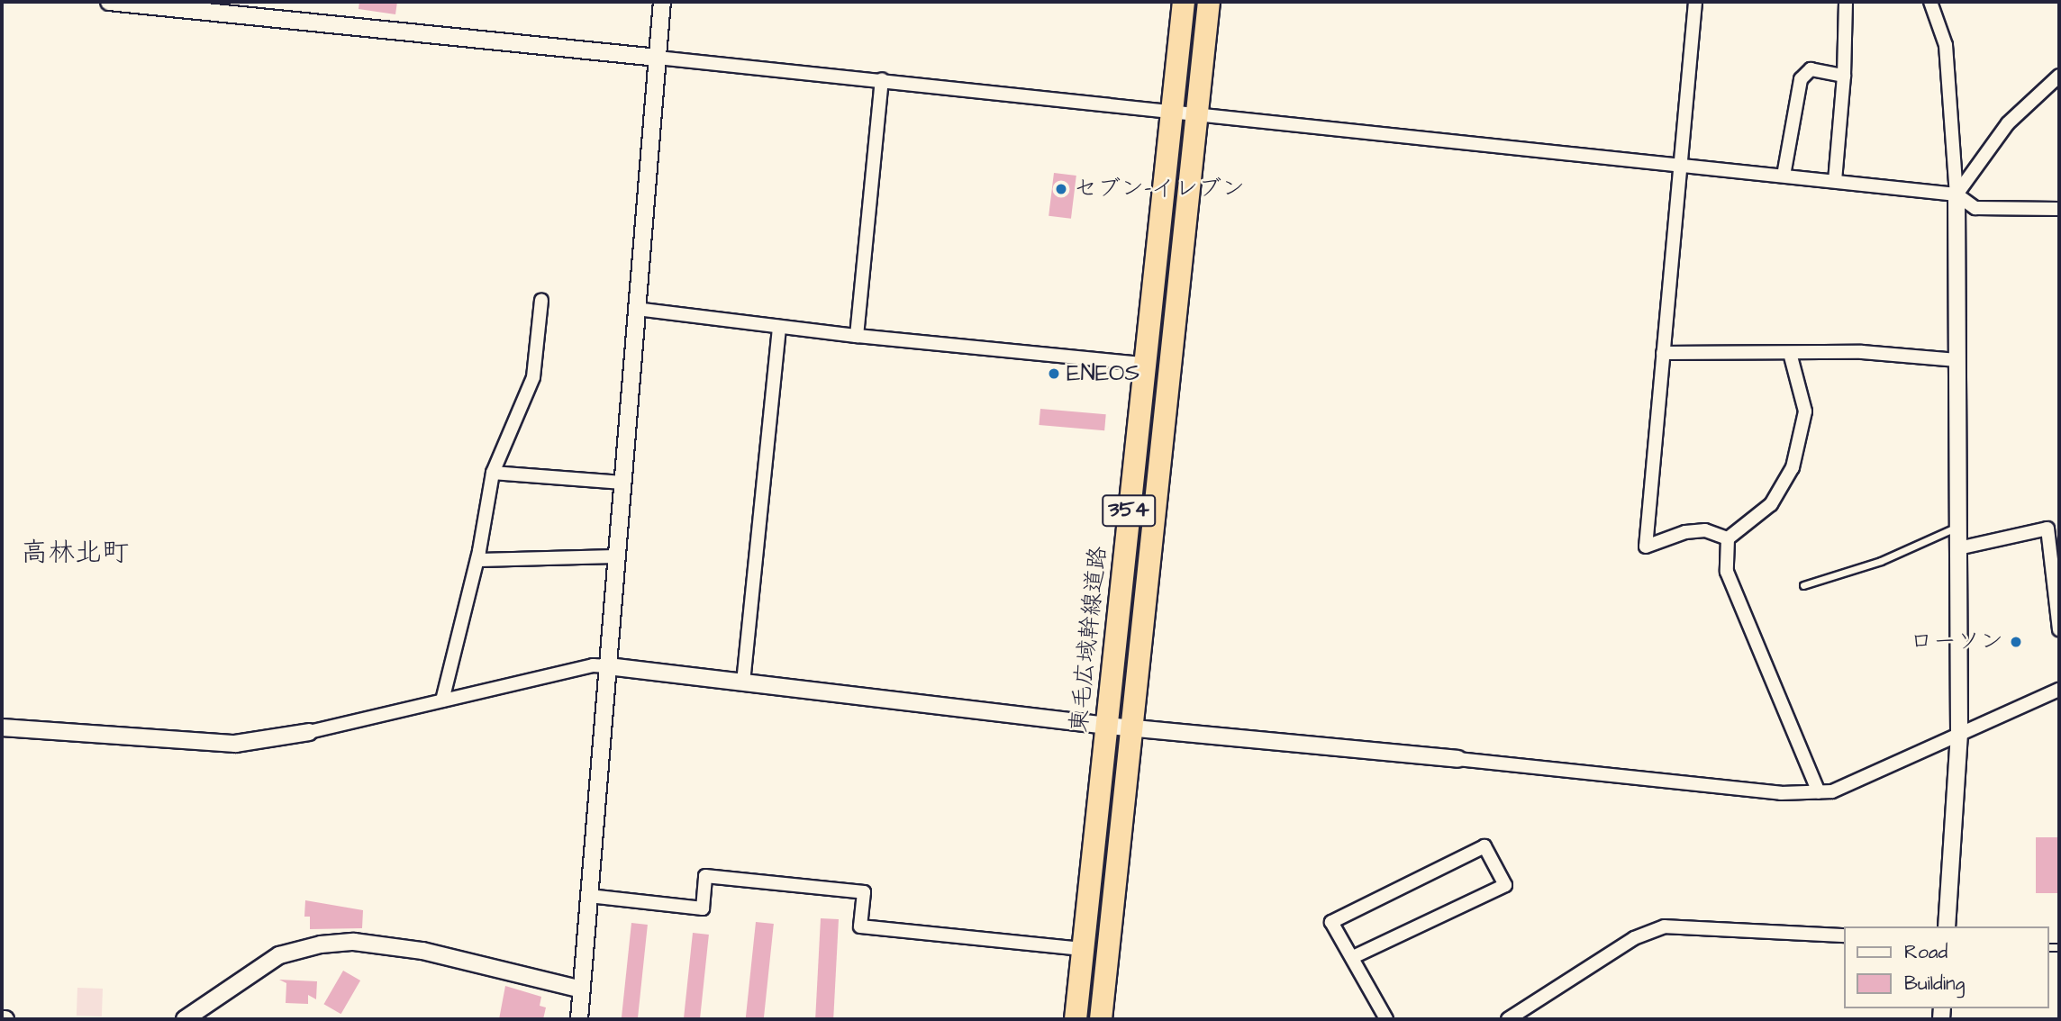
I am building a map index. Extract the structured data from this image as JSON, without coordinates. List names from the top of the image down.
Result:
{
  "streets": {
    "highway": ["354", "東毛広域幹線道路"]
  },
  "districts": ["高林北町"],
  "places": ["セブン-イレブン", "ENEOS", "ローソン"],
  "legend": ["Road", "Building"]
}
